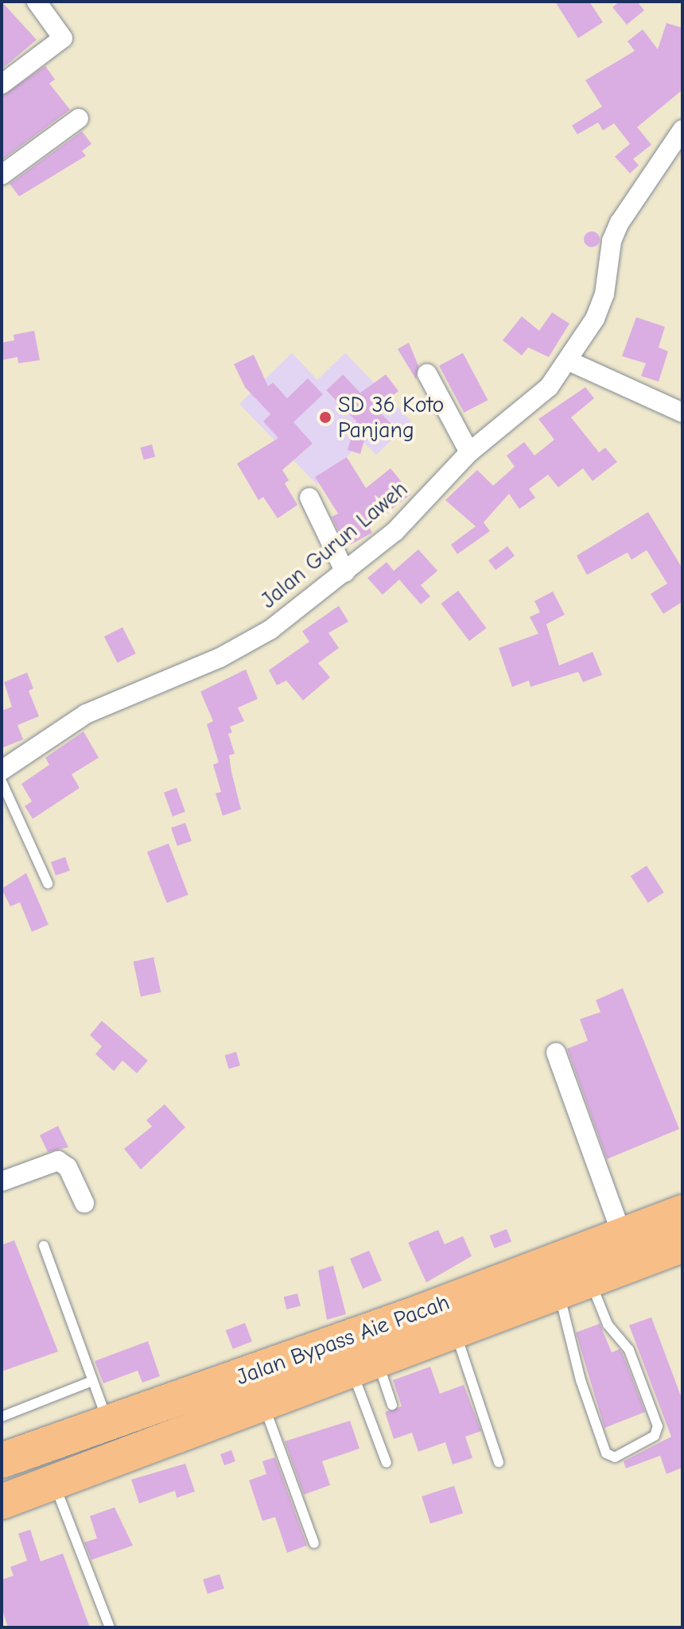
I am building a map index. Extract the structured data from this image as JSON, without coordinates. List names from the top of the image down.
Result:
{
  "streets": {
    "highway": ["Jalan Bypass Aie Pacah"],
    "street": ["Jalan Gurun Laweh"]
  },
  "places": ["SD 36 Koto Panjang"]
}
